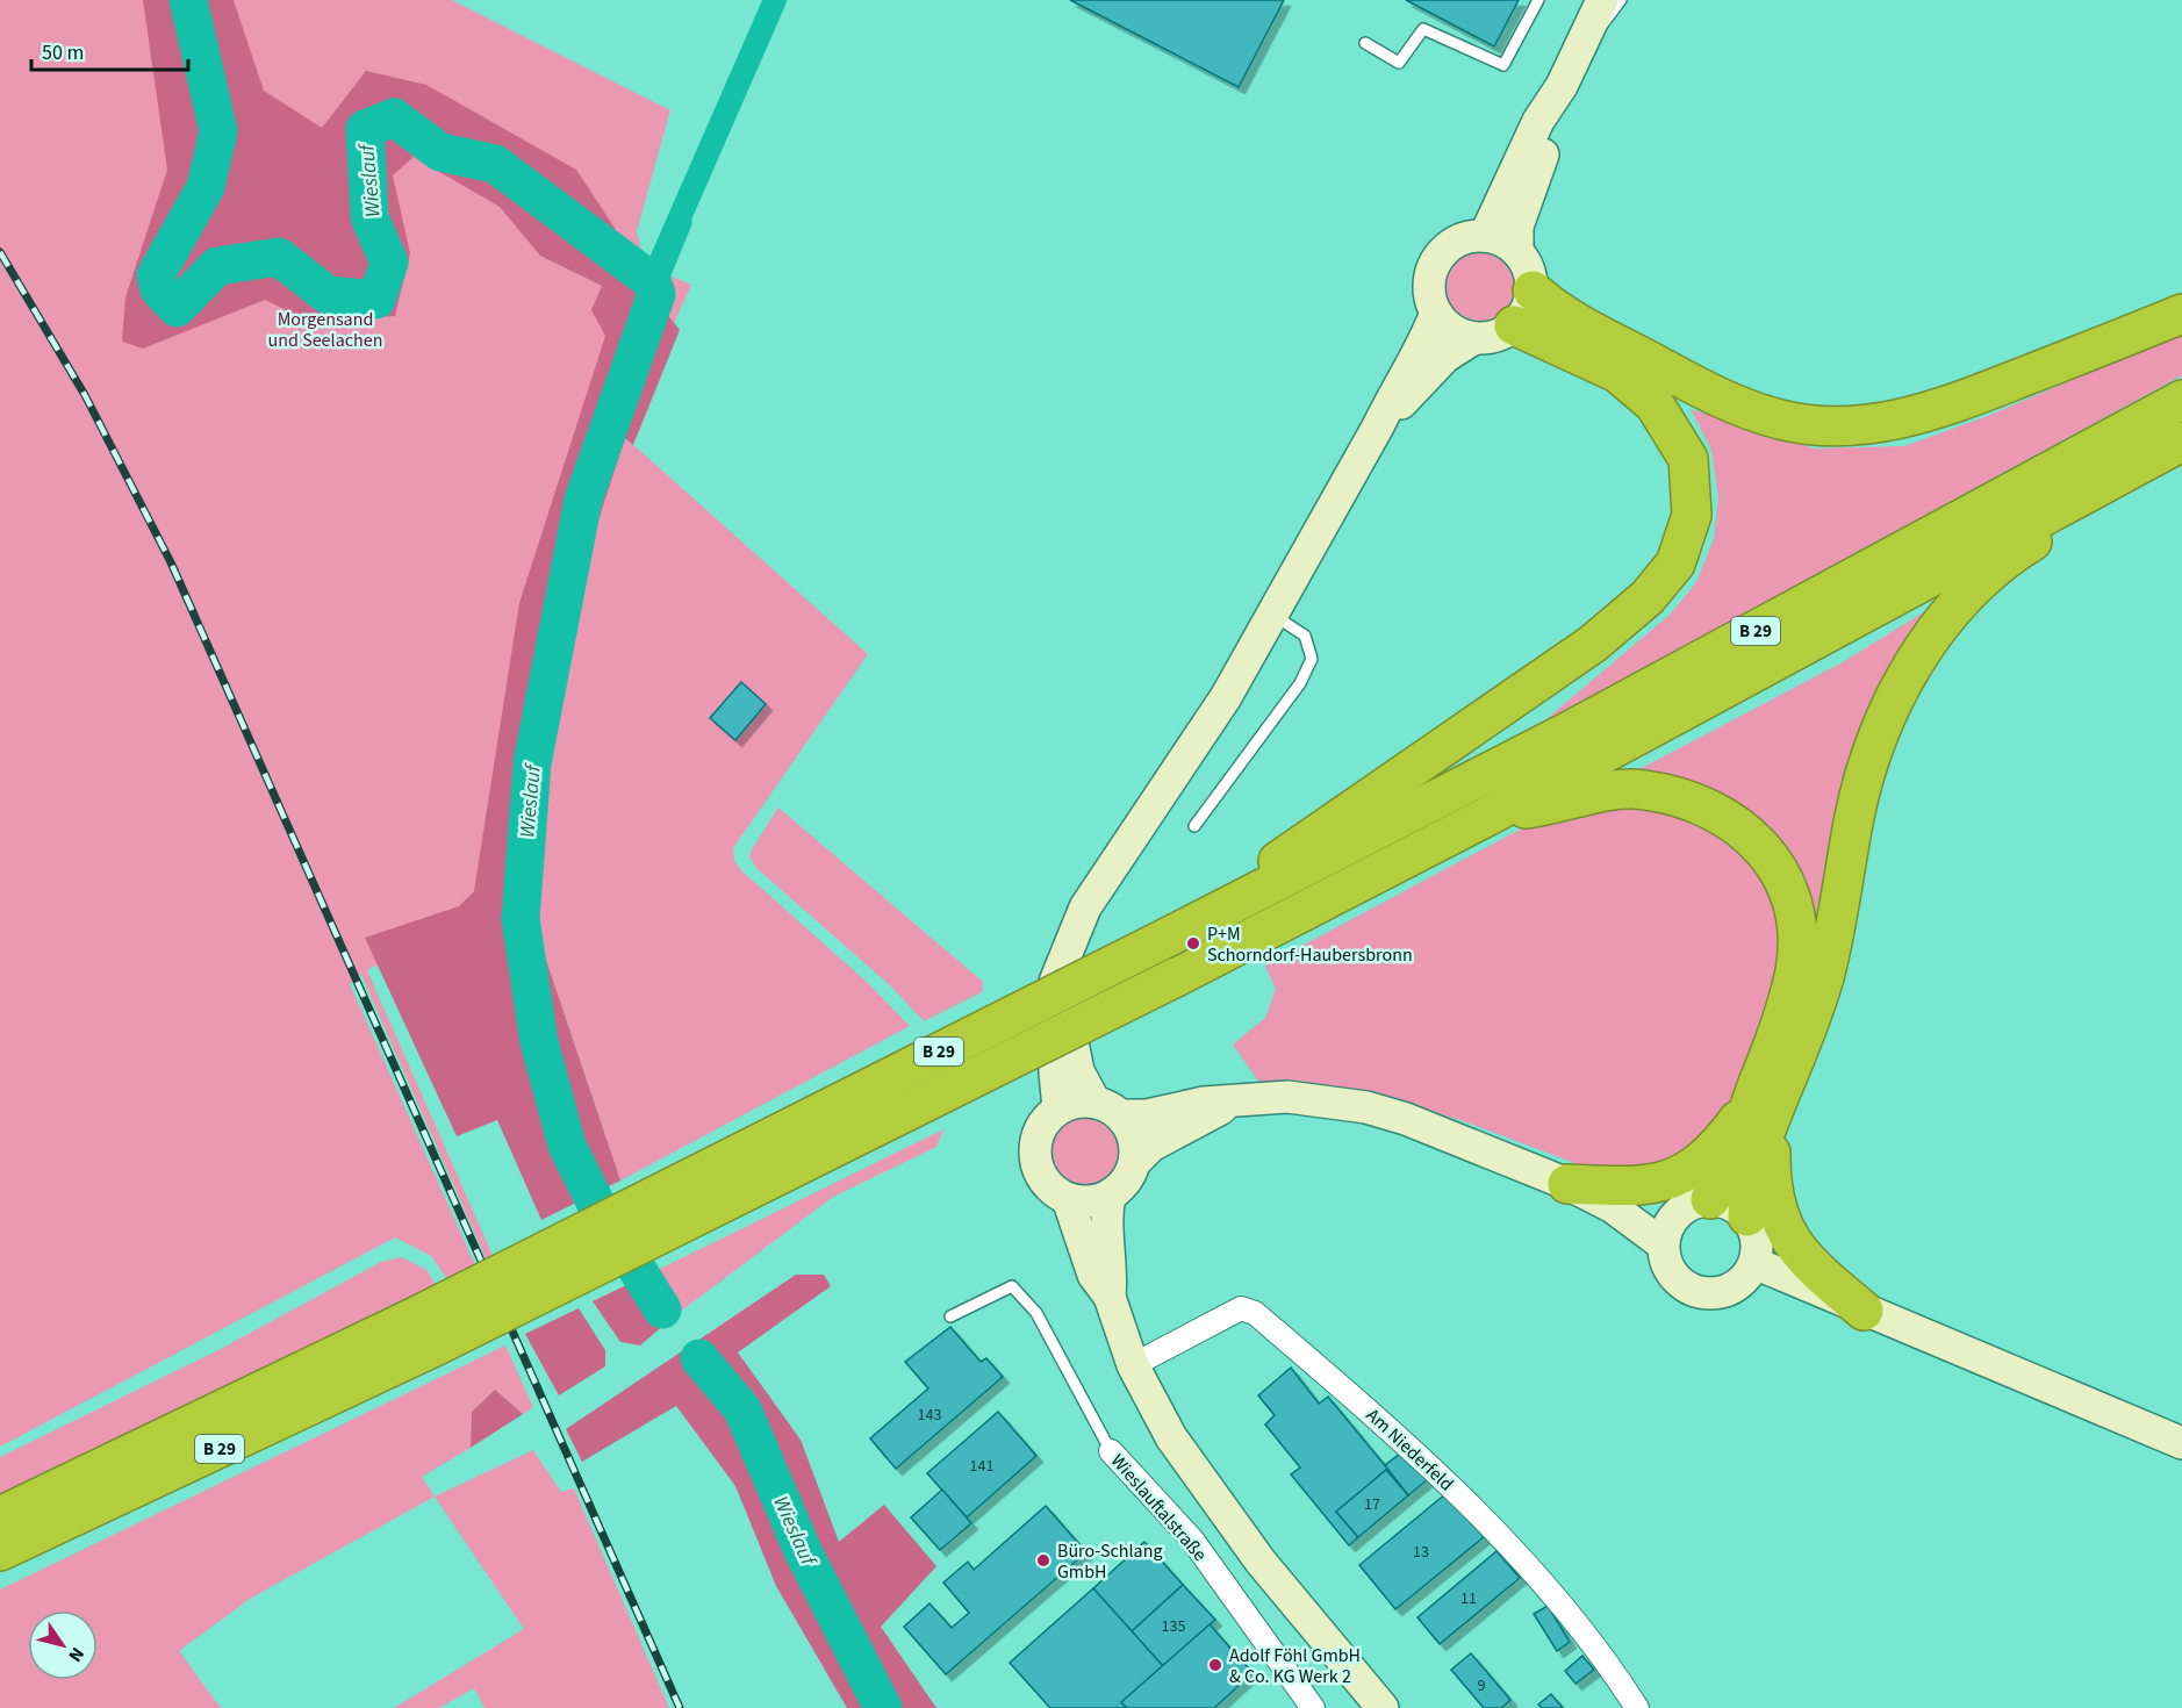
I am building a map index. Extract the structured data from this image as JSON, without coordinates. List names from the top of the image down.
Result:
{
  "streets": {
    "highway": ["B 29"],
    "street": ["Am Niederfeld", "Wieslauftalstraße"]
  },
  "water": ["Wieslauf"],
  "parks": ["Morgensand und Seelachen"],
  "places": ["P+M Schorndorf-Haubersbronn", "Büro-Schlang GmbH", "Adolf Föhl GmbH & Co. KG Werk 2"],
  "house_numbers": [
    "143",
    "141",
    "17",
    "13",
    "11",
    "135",
    "9"
  ],
  "scale_bar": "50 m",
  "north": "bottom right"
}
